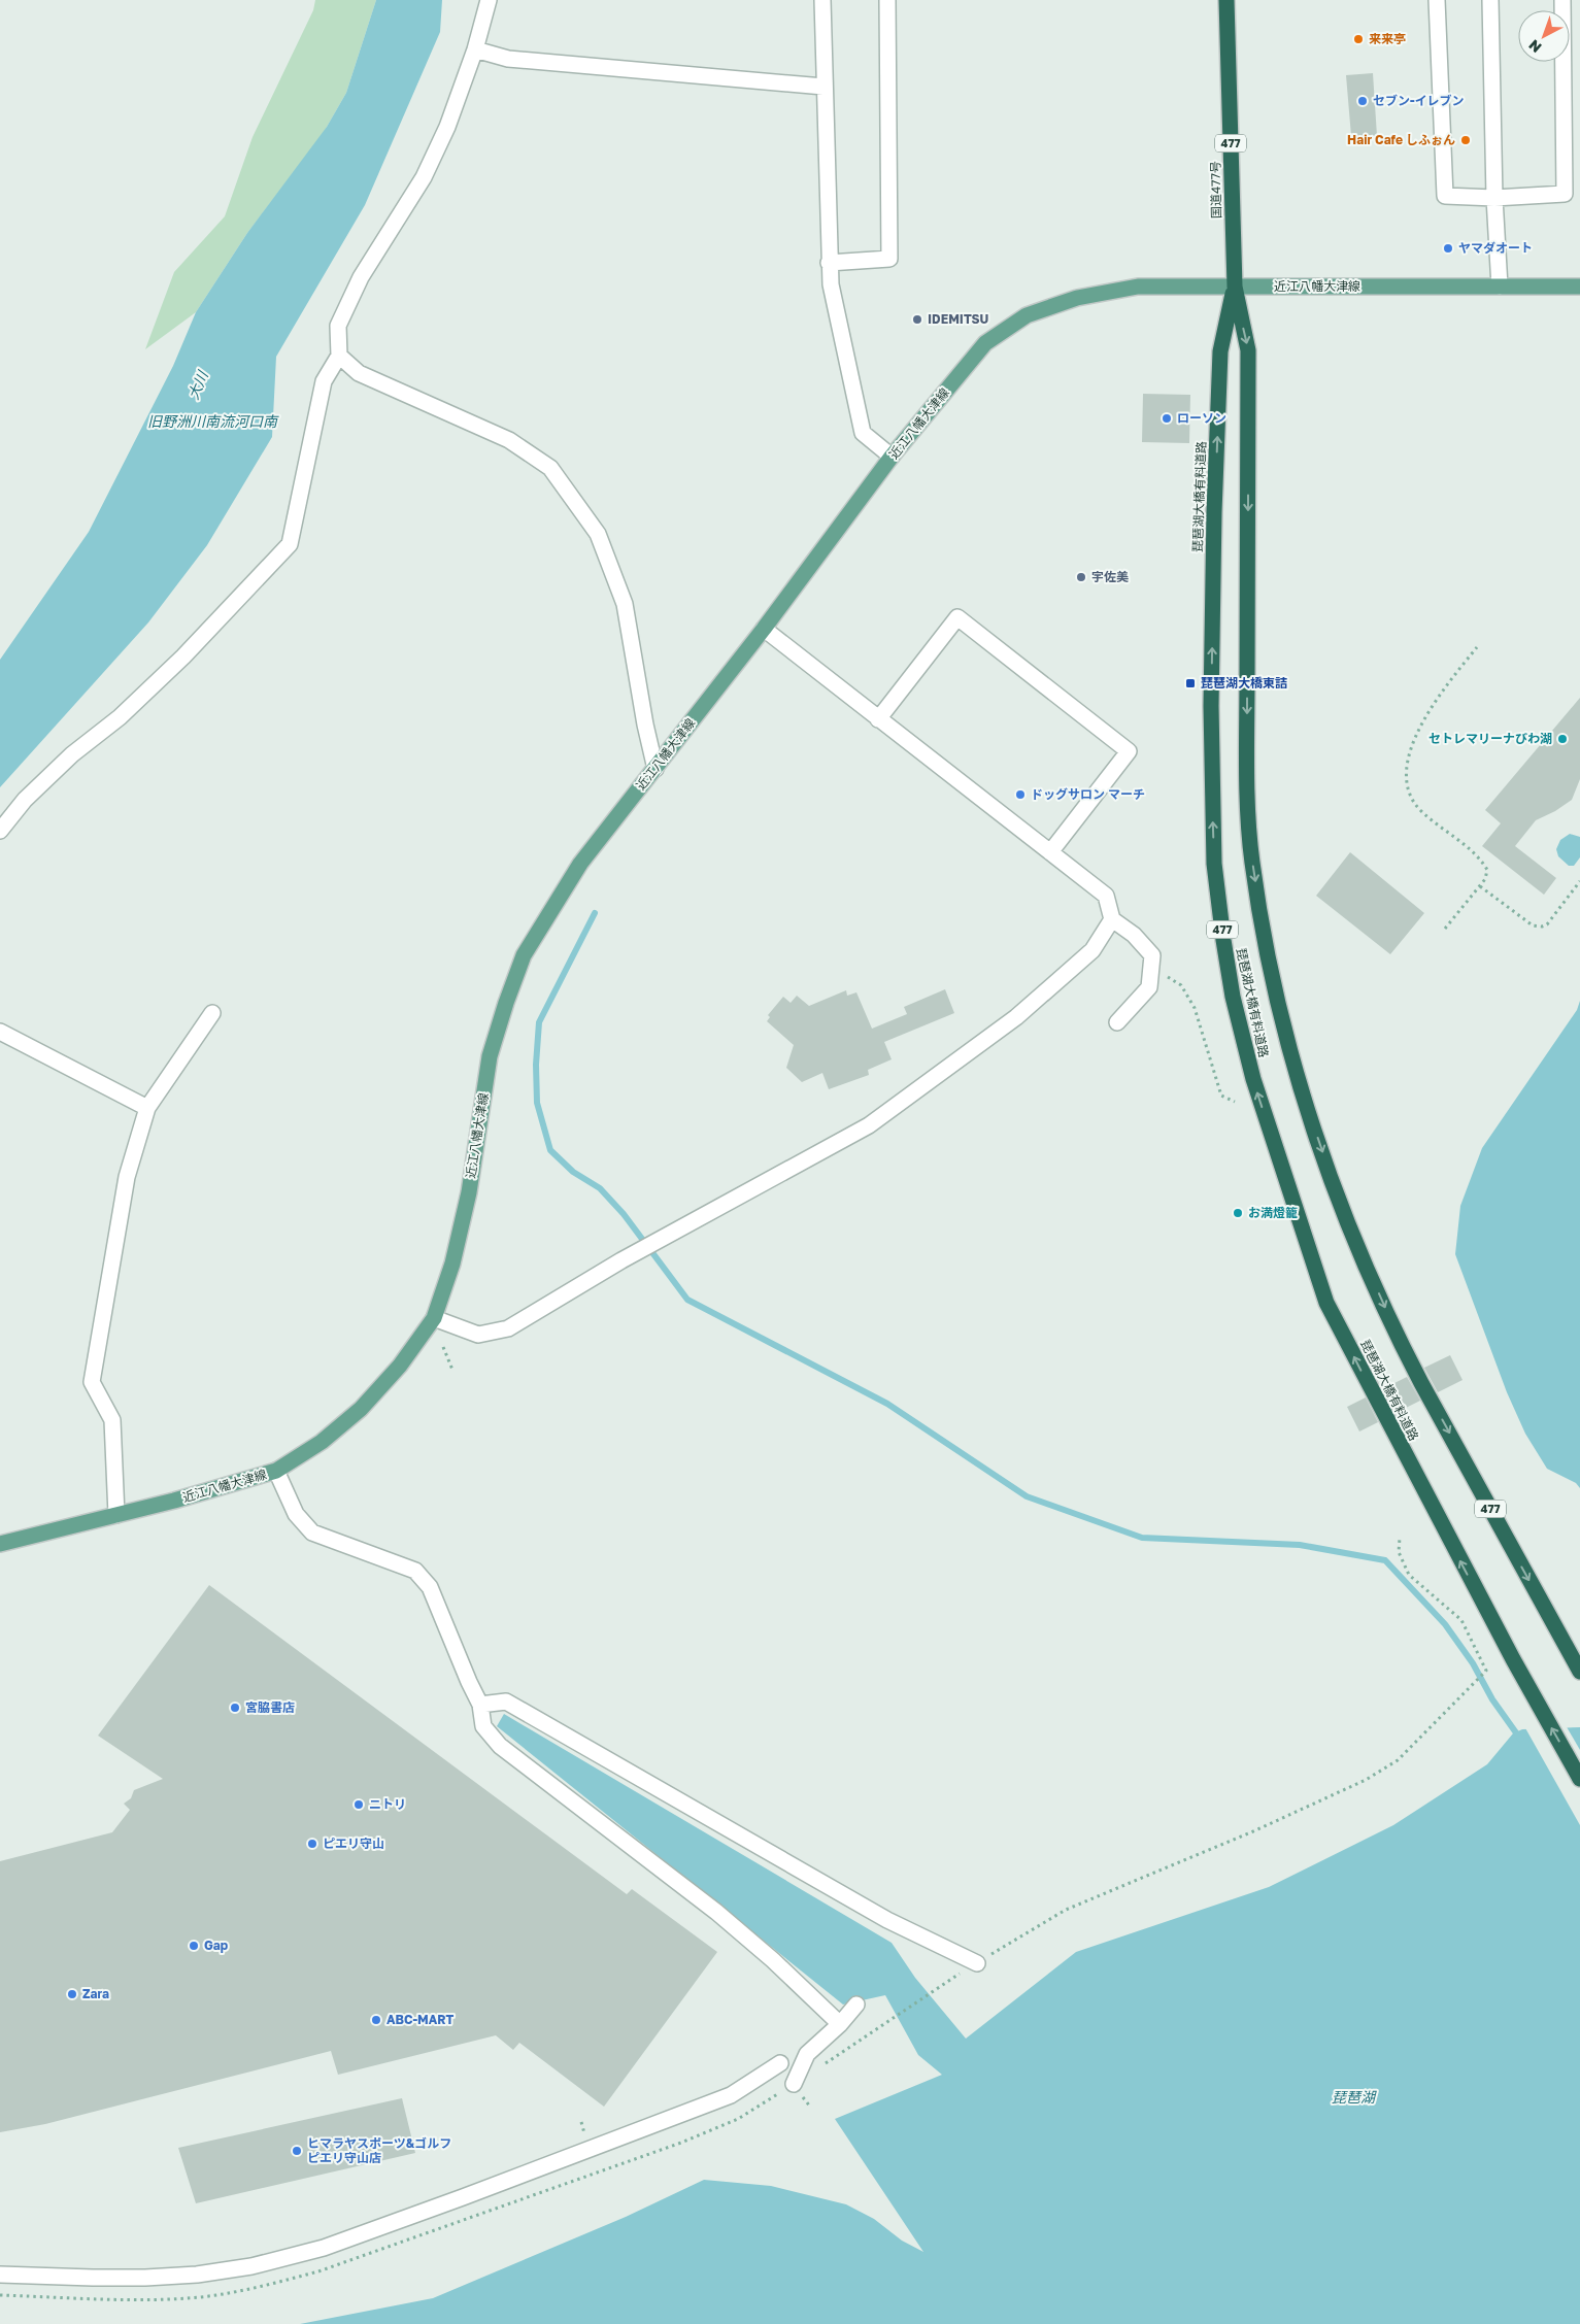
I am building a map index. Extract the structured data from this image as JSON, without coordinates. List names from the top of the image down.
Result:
{
  "streets": {
    "highway": ["477", "国道477号", "琵琶湖大橋有料道路"],
    "main road": ["近江八幡大津線"]
  },
  "crossings": [
    ["国道477号", "近江八幡大津線"],
    ["国道477号", "琵琶湖大橋有料道路"],
    ["近江八幡大津線", "琵琶湖大橋有料道路"]
  ],
  "water": ["大川", "旧野洲川南流河口南", "琵琶湖"],
  "places": {
    "other": [
      "来来亭",
      "セブン-イレブン",
      "Hair Cafe しふぉん",
      "ヤマダオート",
      "IDEMITSU",
      "ローソン",
      "宇佐美",
      "セトレマリーナびわ湖",
      "ドッグサロン マーチ",
      "お満燈籠",
      "宮脇書店",
      "ニトリ",
      "ピエリ守山",
      "Gap",
      "Zara",
      "ABC-MART",
      "ヒマラヤスポーツ&ゴルフ ピエリ守山店"
    ],
    "transit": ["琵琶湖大橋東詰"]
  },
  "north": "bottom left"
}
